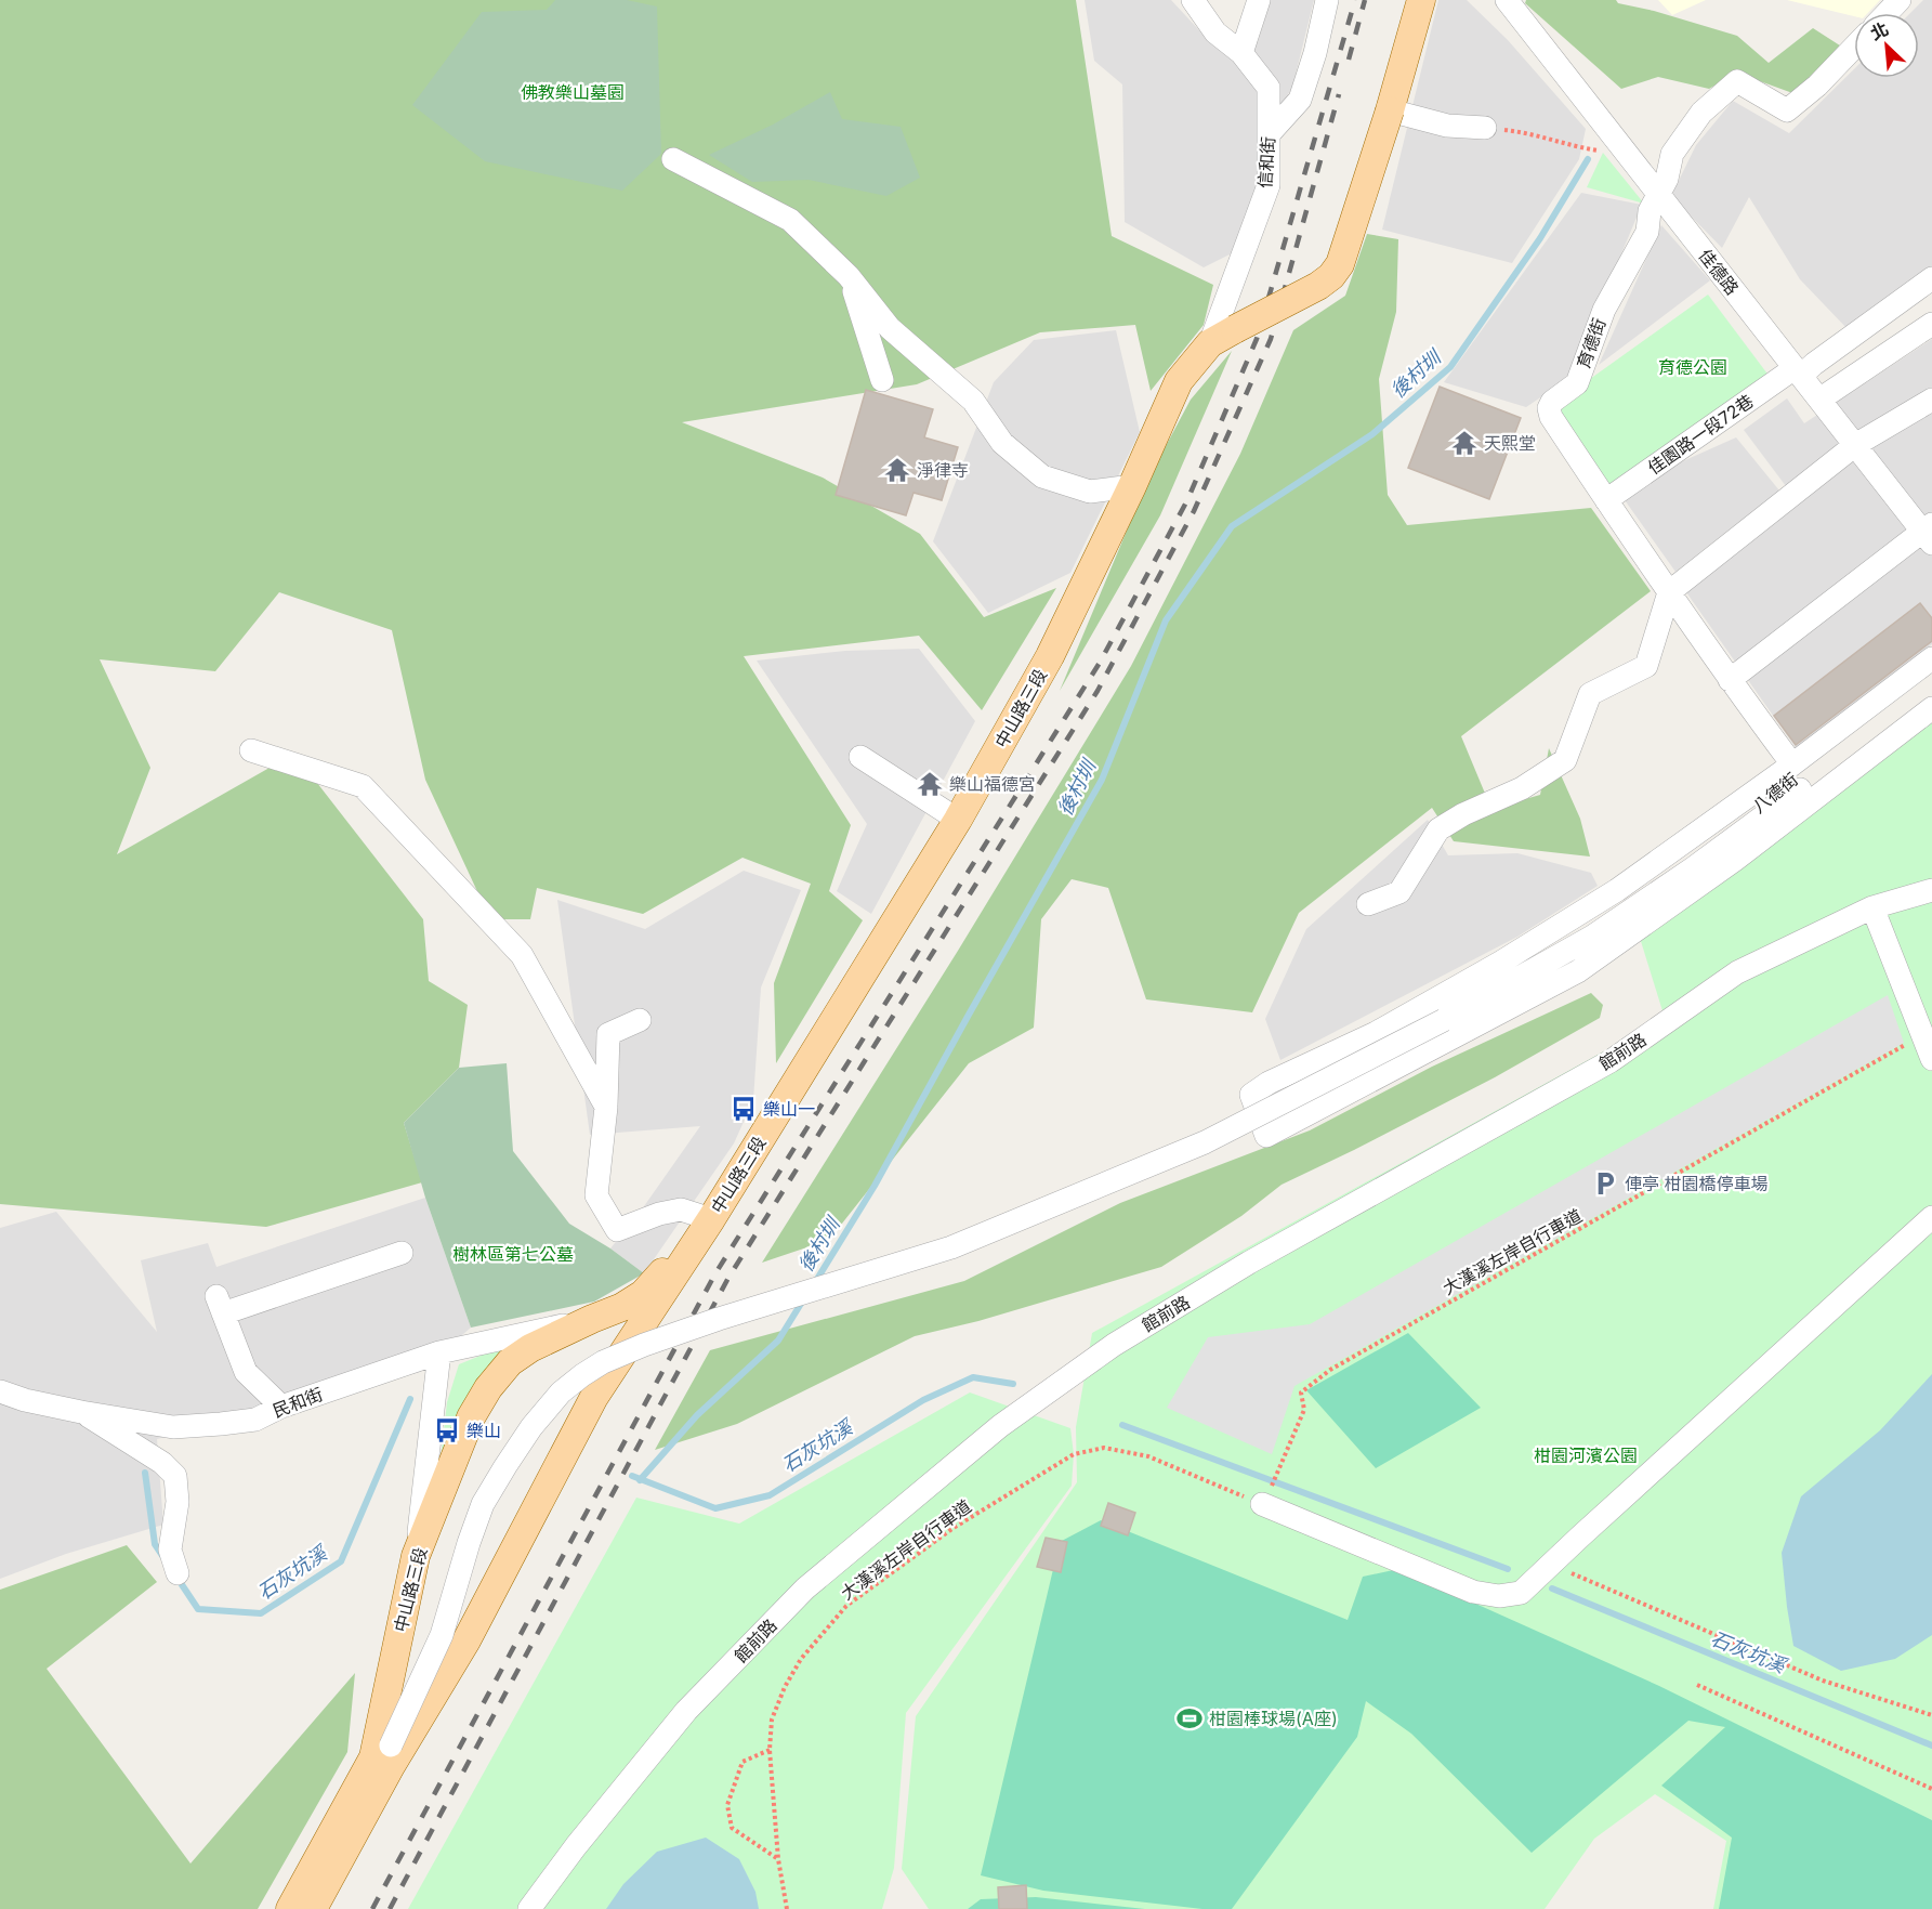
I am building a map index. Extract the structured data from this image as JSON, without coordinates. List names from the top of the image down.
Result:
{
  "streets": {
    "main road": ["中山路三段"],
    "street": [
      "信和街",
      "佳德路",
      "育德街",
      "佳園路一段72巷",
      "八德街",
      "館前路",
      "民和街"
    ],
    "path": ["大漢溪左岸自行車道"]
  },
  "crossings": [
    ["信和街", "中山路三段"],
    ["佳德路", "育德街"],
    ["佳德路", "佳園路一段72巷"],
    ["育德街", "佳園路一段72巷"],
    ["中山路三段", "八德街"],
    ["中山路三段", "民和街"]
  ],
  "water": ["後村圳", "石灰坑溪"],
  "parks": [
    "佛教樂山墓園",
    "育德公園",
    "樹林區第七公墓",
    "柑園河濱公園"
  ],
  "places": {
    "temple": ["天熙堂", "淨律寺", "樂山福德宮"],
    "bus stop": ["樂山一", "樂山"],
    "parking": ["俥亭 柑園橋停車場"],
    "sports": ["柑園棒球場(A座)"]
  },
  "north": "top left"
}
